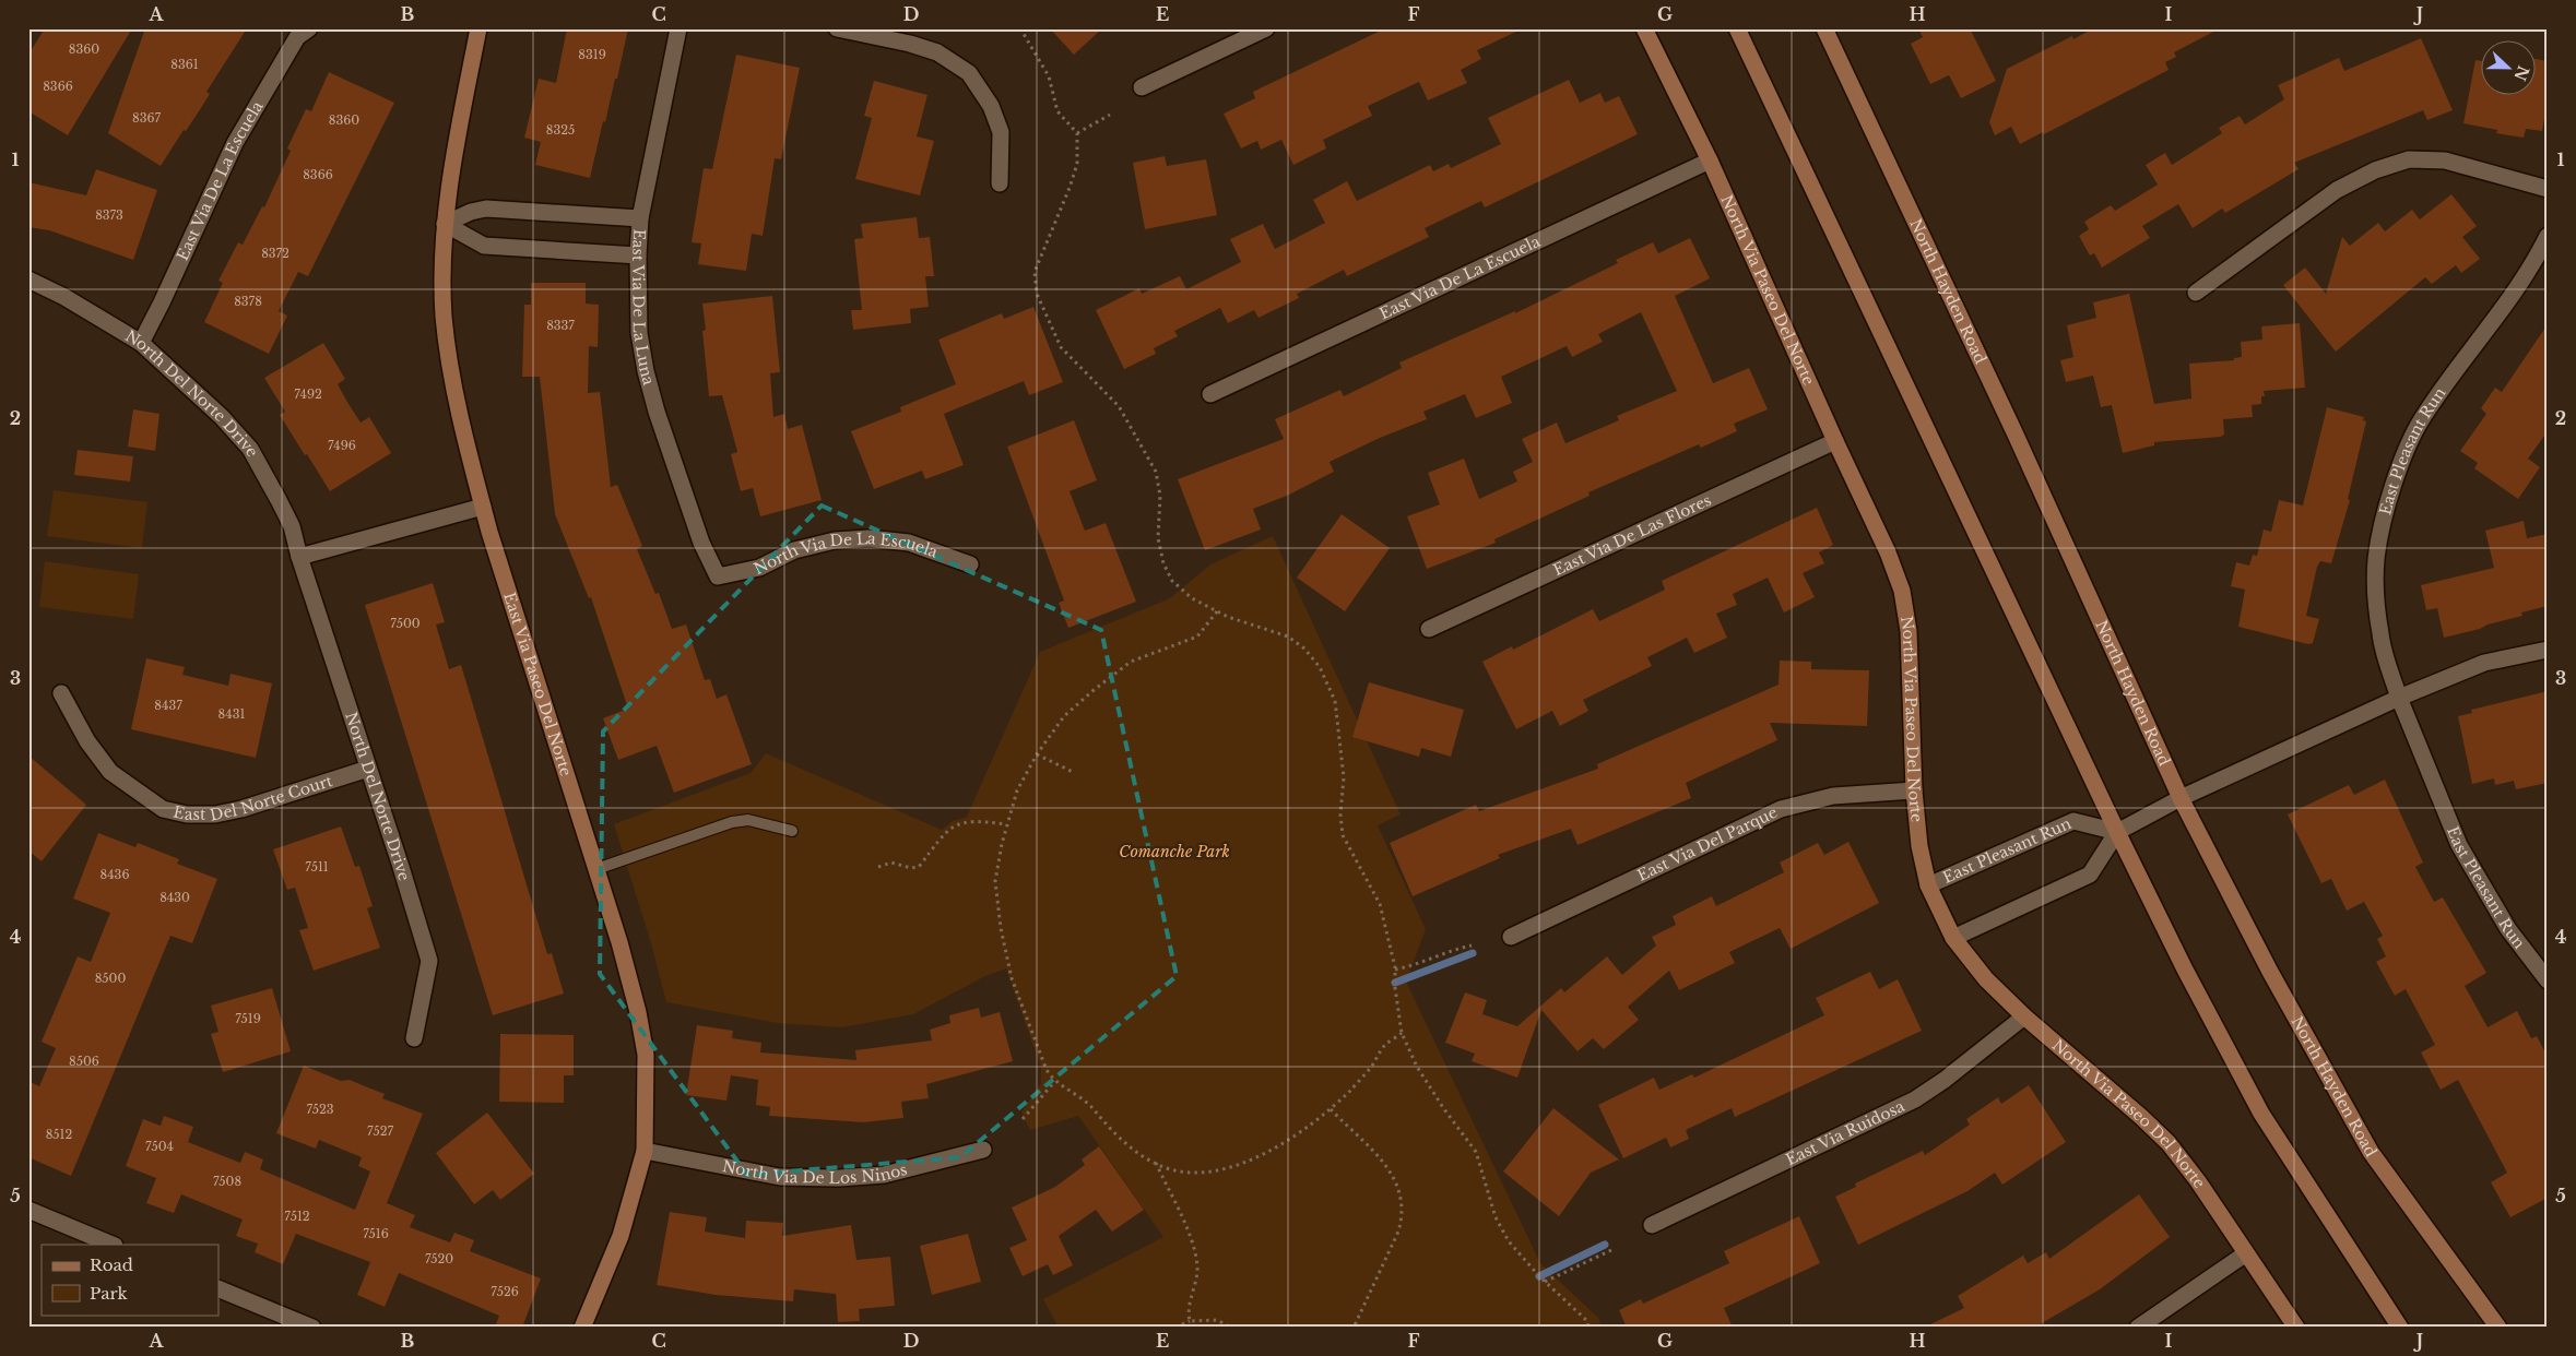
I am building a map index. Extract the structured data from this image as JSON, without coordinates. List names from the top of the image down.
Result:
{
  "streets": {
    "main road": ["North Via Paseo Del Norte", "North Hayden Road", "East Via Paseo Del Norte"],
    "street": [
      "East Via De La Escuela",
      "East Via De La Luna",
      "North Del Norte Drive",
      "East Pleasant Run",
      "East Via De Las Flores",
      "North Via De La Escuela",
      "East Del Norte Court",
      "East Via Del Parque",
      "East Via Ruidosa",
      "North Via De Los Ninos"
    ]
  },
  "crossings": [
    ["East Via De La Escuela", "North Via Paseo Del Norte"],
    ["East Via De La Escuela", "North Del Norte Drive"],
    ["North Via Paseo Del Norte", "East Pleasant Run"],
    ["North Via Paseo Del Norte", "East Via De Las Flores"],
    ["North Via Paseo Del Norte", "East Via Del Parque"],
    ["North Via Paseo Del Norte", "East Via Ruidosa"],
    ["East Via De La Luna", "North Via De La Escuela"],
    ["North Del Norte Drive", "East Del Norte Court"],
    ["East Via Paseo Del Norte", "North Via De Los Ninos"]
  ],
  "parks": ["Comanche Park"],
  "house_numbers": [
    "8360",
    "8319",
    "8361",
    "8366",
    "8367",
    "8360",
    "8325",
    "8366",
    "8373",
    "8372",
    "8378",
    "8337",
    "7492",
    "7496",
    "7500",
    "8437",
    "8431",
    "7511",
    "8436",
    "8430",
    "8500",
    "7519",
    "8506",
    "7523",
    "7527",
    "8512",
    "7504",
    "7508",
    "7512",
    "7516",
    "7520",
    "7526"
  ],
  "legend": ["Road", "Park"],
  "north": "right",
  "grid": {
    "columns": [
      "A",
      "B",
      "C",
      "D",
      "E",
      "F",
      "G",
      "H",
      "I",
      "J"
    ],
    "rows": [
      "1",
      "2",
      "3",
      "4",
      "5"
    ]
  }
}
